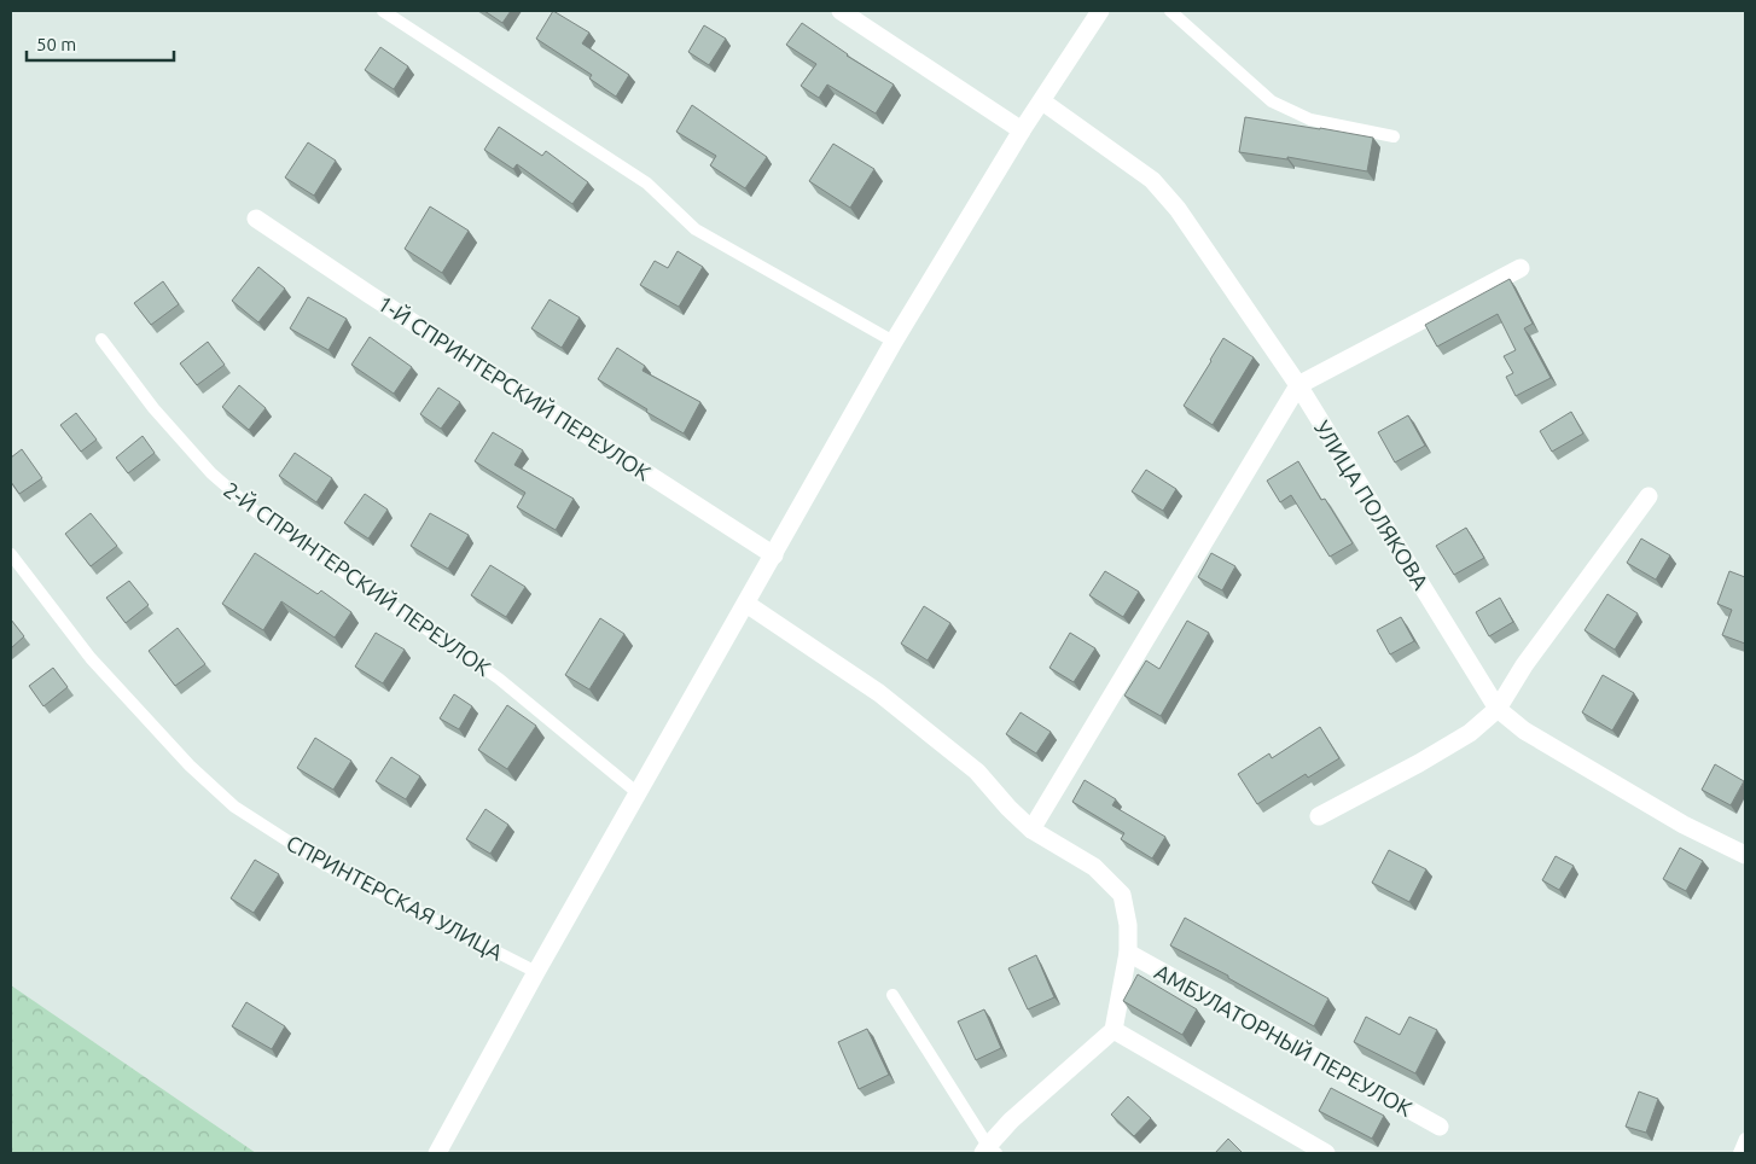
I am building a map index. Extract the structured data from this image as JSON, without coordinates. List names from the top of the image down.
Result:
{
  "streets": {
    "street": ["1-Й СПРИНТЕРСКИЙ ПЕРЕУЛОК", "УЛИЦА ПОЛЯКОВА", "АМБУЛАТОРНЫЙ ПЕРЕУЛОК"],
    "lane": ["2-Й СПРИНТЕРСКИЙ ПЕРЕУЛОК", "СПРИНТЕРСКАЯ УЛИЦА"]
  },
  "scale_bar": "50 m"
}
